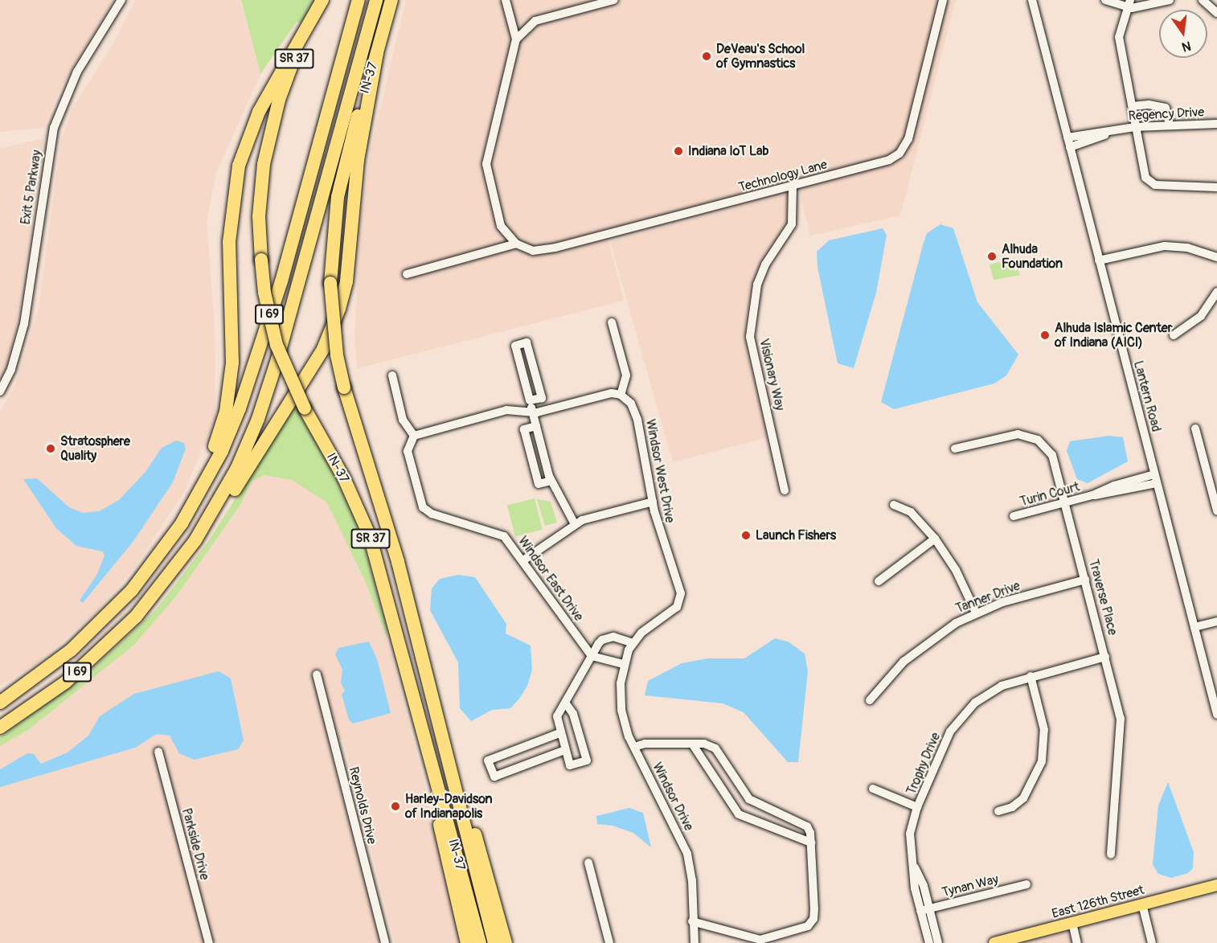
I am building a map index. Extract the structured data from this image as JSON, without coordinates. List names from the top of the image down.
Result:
{
  "streets": {
    "highway": ["SR 37", "IN-37", "I 69"],
    "main road": ["East 126th Street"],
    "street": [
      "Regency Drive",
      "Technology Lane",
      "Exit 5 Parkway",
      "Visionary Way",
      "Lantern Road",
      "Windsor West Drive",
      "Turin Court",
      "Windsor East Drive",
      "Tanner Drive",
      "Traverse Place",
      "Trophy Drive",
      "Windsor Drive",
      "Reynolds Drive",
      "Parkside Drive",
      "Tynan Way"
    ]
  },
  "crossings": [
    ["Regency Drive", "Lantern Road"],
    ["Technology Lane", "Visionary Way"],
    ["Lantern Road", "Turin Court"],
    ["Windsor West Drive", "Windsor Drive"],
    ["Turin Court", "Traverse Place"],
    ["Tanner Drive", "Traverse Place"],
    ["Traverse Place", "Trophy Drive"],
    ["Trophy Drive", "Tynan Way"]
  ],
  "places": [
    "DeVeau's School of Gymnastics",
    "Indiana IoT Lab",
    "Alhuda Foundation",
    "Alhuda Islamic Center of Indiana (AICI)",
    "Stratosphere Quality",
    "Launch Fishers",
    "Harley-Davidson of Indianapolis"
  ],
  "north": "bottom"
}
